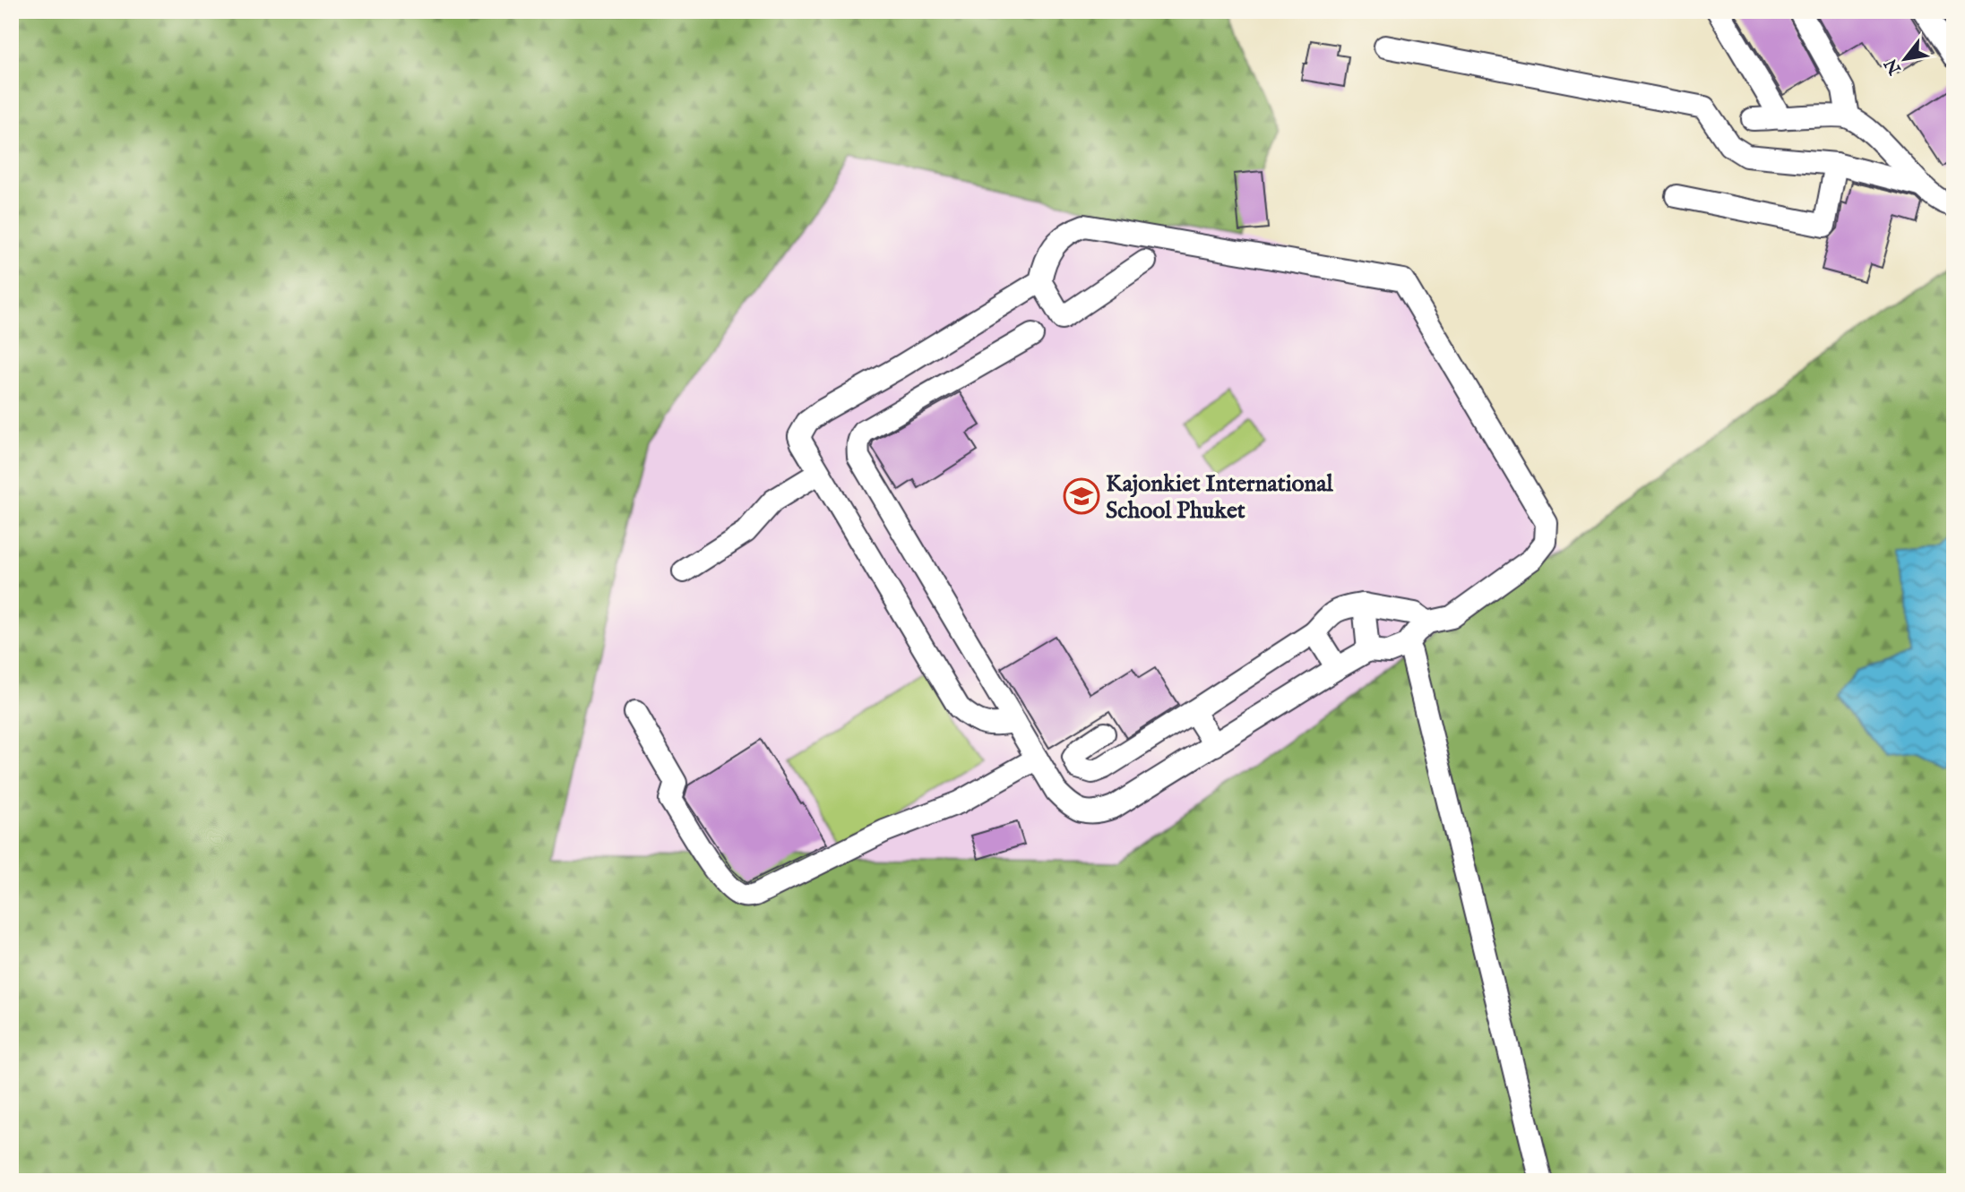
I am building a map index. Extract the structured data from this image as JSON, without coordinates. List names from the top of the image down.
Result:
{
  "places": {
    "school or university": ["Kajonkiet International School Phuket"]
  },
  "north": "bottom left"
}
